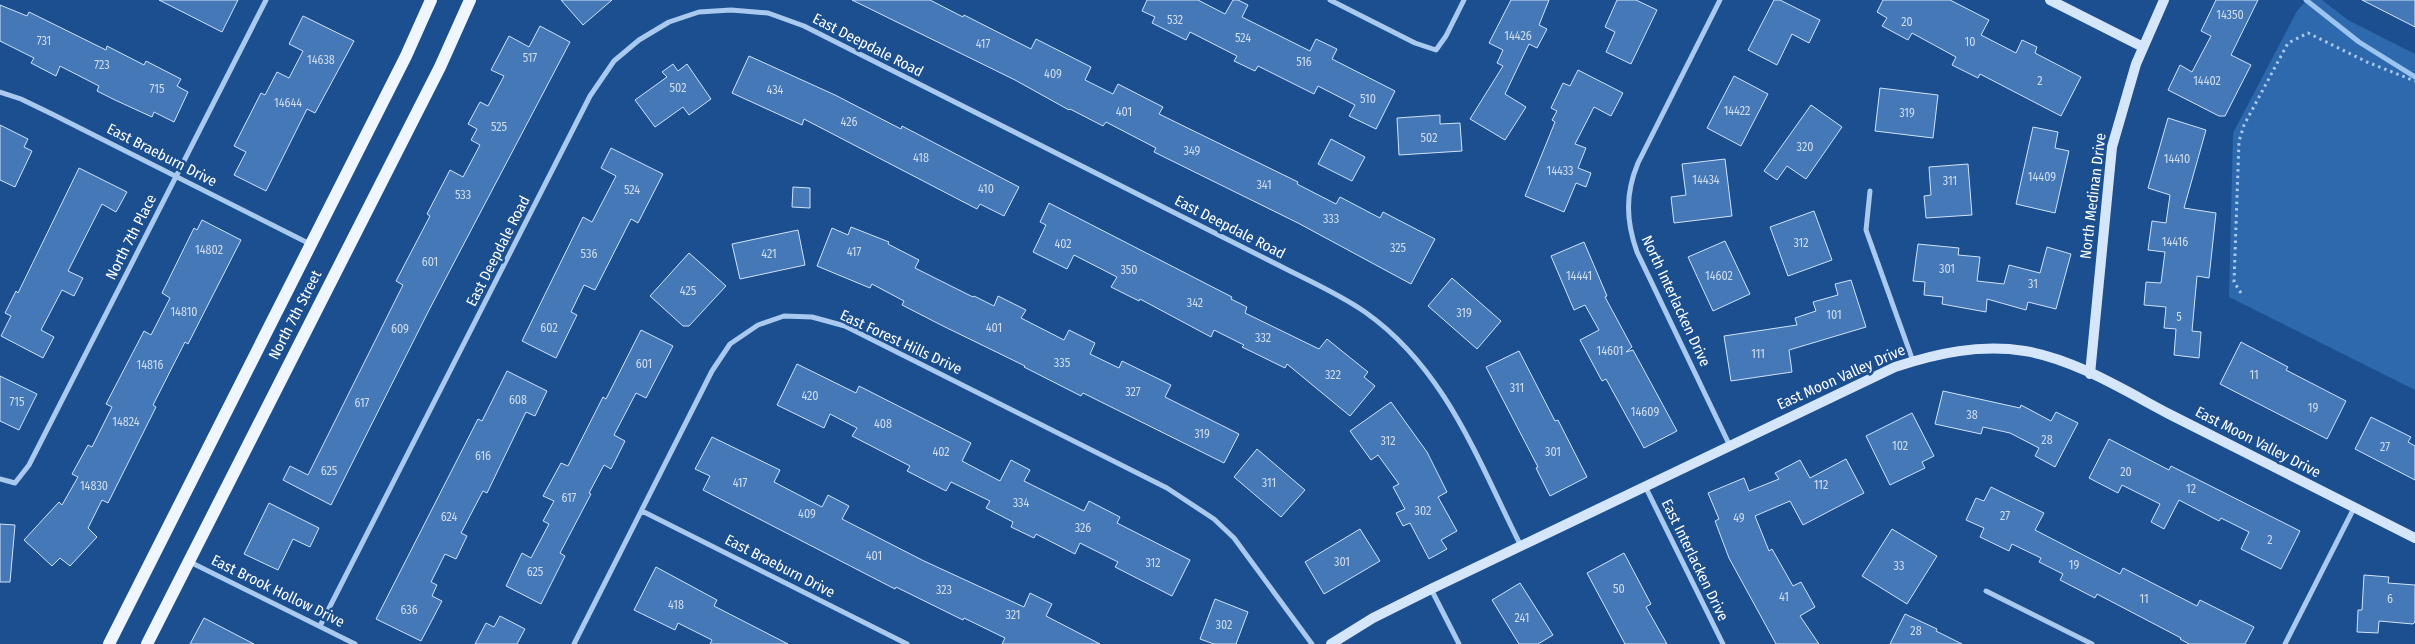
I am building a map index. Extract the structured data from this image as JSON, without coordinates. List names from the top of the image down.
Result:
{
  "streets": {
    "main road": ["North 7th Street"],
    "street": [
      "East Deepdale Road",
      "East Braeburn Drive",
      "North Medinan Drive",
      "North 7th Place",
      "North Interlacken Drive",
      "East Forest Hills Drive",
      "East Moon Valley Drive",
      "East Interlacken Drive",
      "East Brook Hollow Drive"
    ]
  },
  "crossings": [
    ["East Deepdale Road", "East Moon Valley Drive"],
    ["East Deepdale Road", "East Brook Hollow Drive"],
    ["East Braeburn Drive", "North 7th Place"],
    ["East Braeburn Drive", "North 7th Street"],
    ["East Braeburn Drive", "East Forest Hills Drive"],
    ["North Medinan Drive", "East Moon Valley Drive"],
    ["North Interlacken Drive", "East Moon Valley Drive"],
    ["North 7th Street", "East Brook Hollow Drive"],
    ["East Moon Valley Drive", "East Interlacken Drive"]
  ],
  "house_numbers": [
    "14350",
    "532",
    "20",
    "14426",
    "524",
    "731",
    "10",
    "417",
    "517",
    "14638",
    "516",
    "723",
    "409",
    "2",
    "14402",
    "502",
    "715",
    "434",
    "510",
    "14644",
    "14422",
    "401",
    "319",
    "426",
    "525",
    "502",
    "320",
    "349",
    "418",
    "14410",
    "14433",
    "14409",
    "14434",
    "311",
    "341",
    "410",
    "524",
    "533",
    "333",
    "14416",
    "312",
    "402",
    "325",
    "14802",
    "417",
    "536",
    "421",
    "601",
    "301",
    "350",
    "14441",
    "14602",
    "31",
    "425",
    "342",
    "14810",
    "319",
    "101",
    "5",
    "602",
    "401",
    "609",
    "332",
    "14601",
    "111",
    "335",
    "601",
    "14816",
    "322",
    "11",
    "311",
    "327",
    "420",
    "608",
    "715",
    "617",
    "19",
    "14609",
    "38",
    "14824",
    "408",
    "319",
    "28",
    "312",
    "102",
    "27",
    "402",
    "301",
    "616",
    "625",
    "20",
    "417",
    "311",
    "112",
    "14830",
    "12",
    "617",
    "334",
    "302",
    "409",
    "27",
    "624",
    "49",
    "326",
    "2",
    "401",
    "301",
    "312",
    "19",
    "33",
    "625",
    "50",
    "323",
    "41",
    "11",
    "6",
    "418",
    "636",
    "321",
    "241",
    "302",
    "28"
  ]
}
